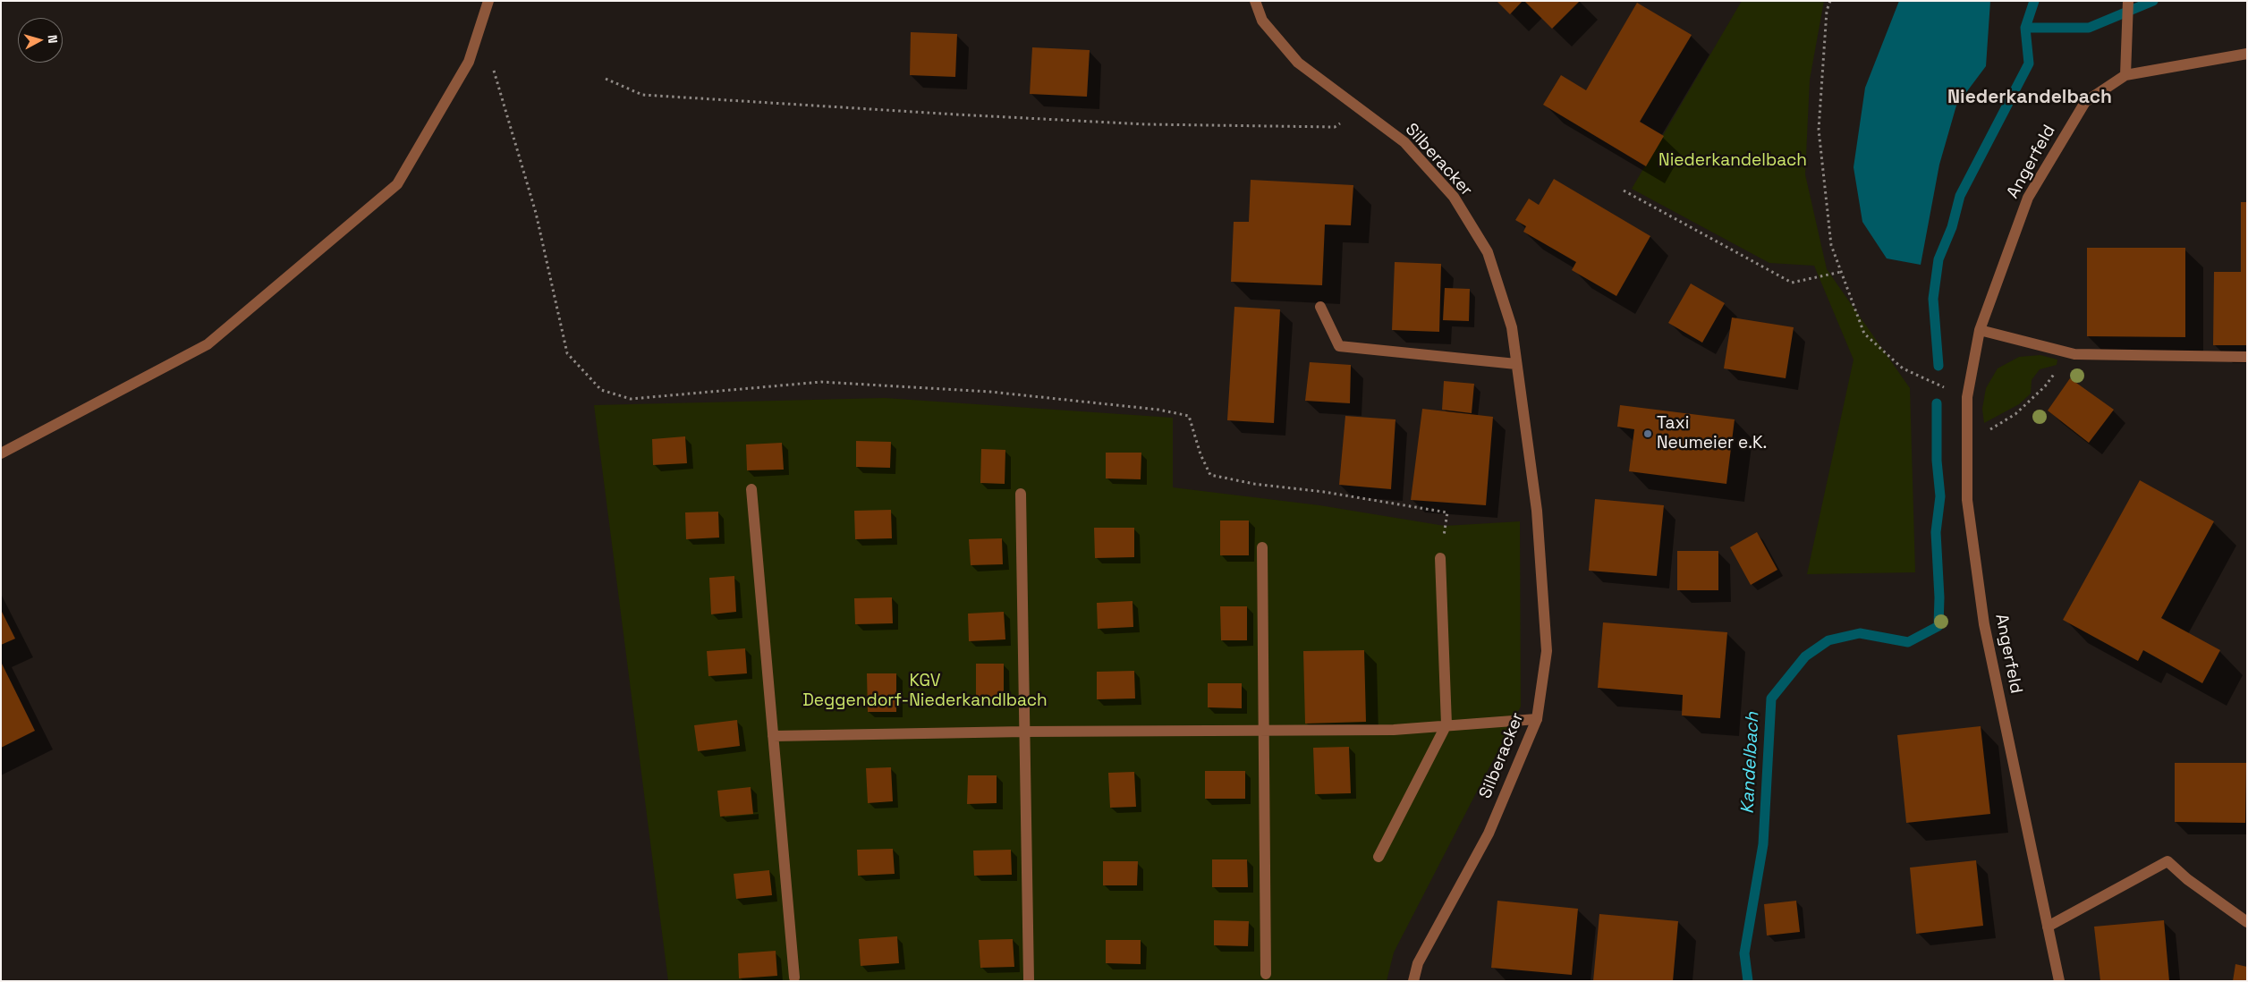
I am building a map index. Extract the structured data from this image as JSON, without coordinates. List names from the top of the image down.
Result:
{
  "streets": {
    "street": ["Silberacker", "Angerfeld"]
  },
  "districts": ["Niederkandelbach"],
  "water": ["Kandelbach"],
  "parks": ["Niederkandelbach", "KGV Deggendorf-Niederkandlbach"],
  "places": ["Taxi Neumeier e.K."],
  "north": "right"
}
